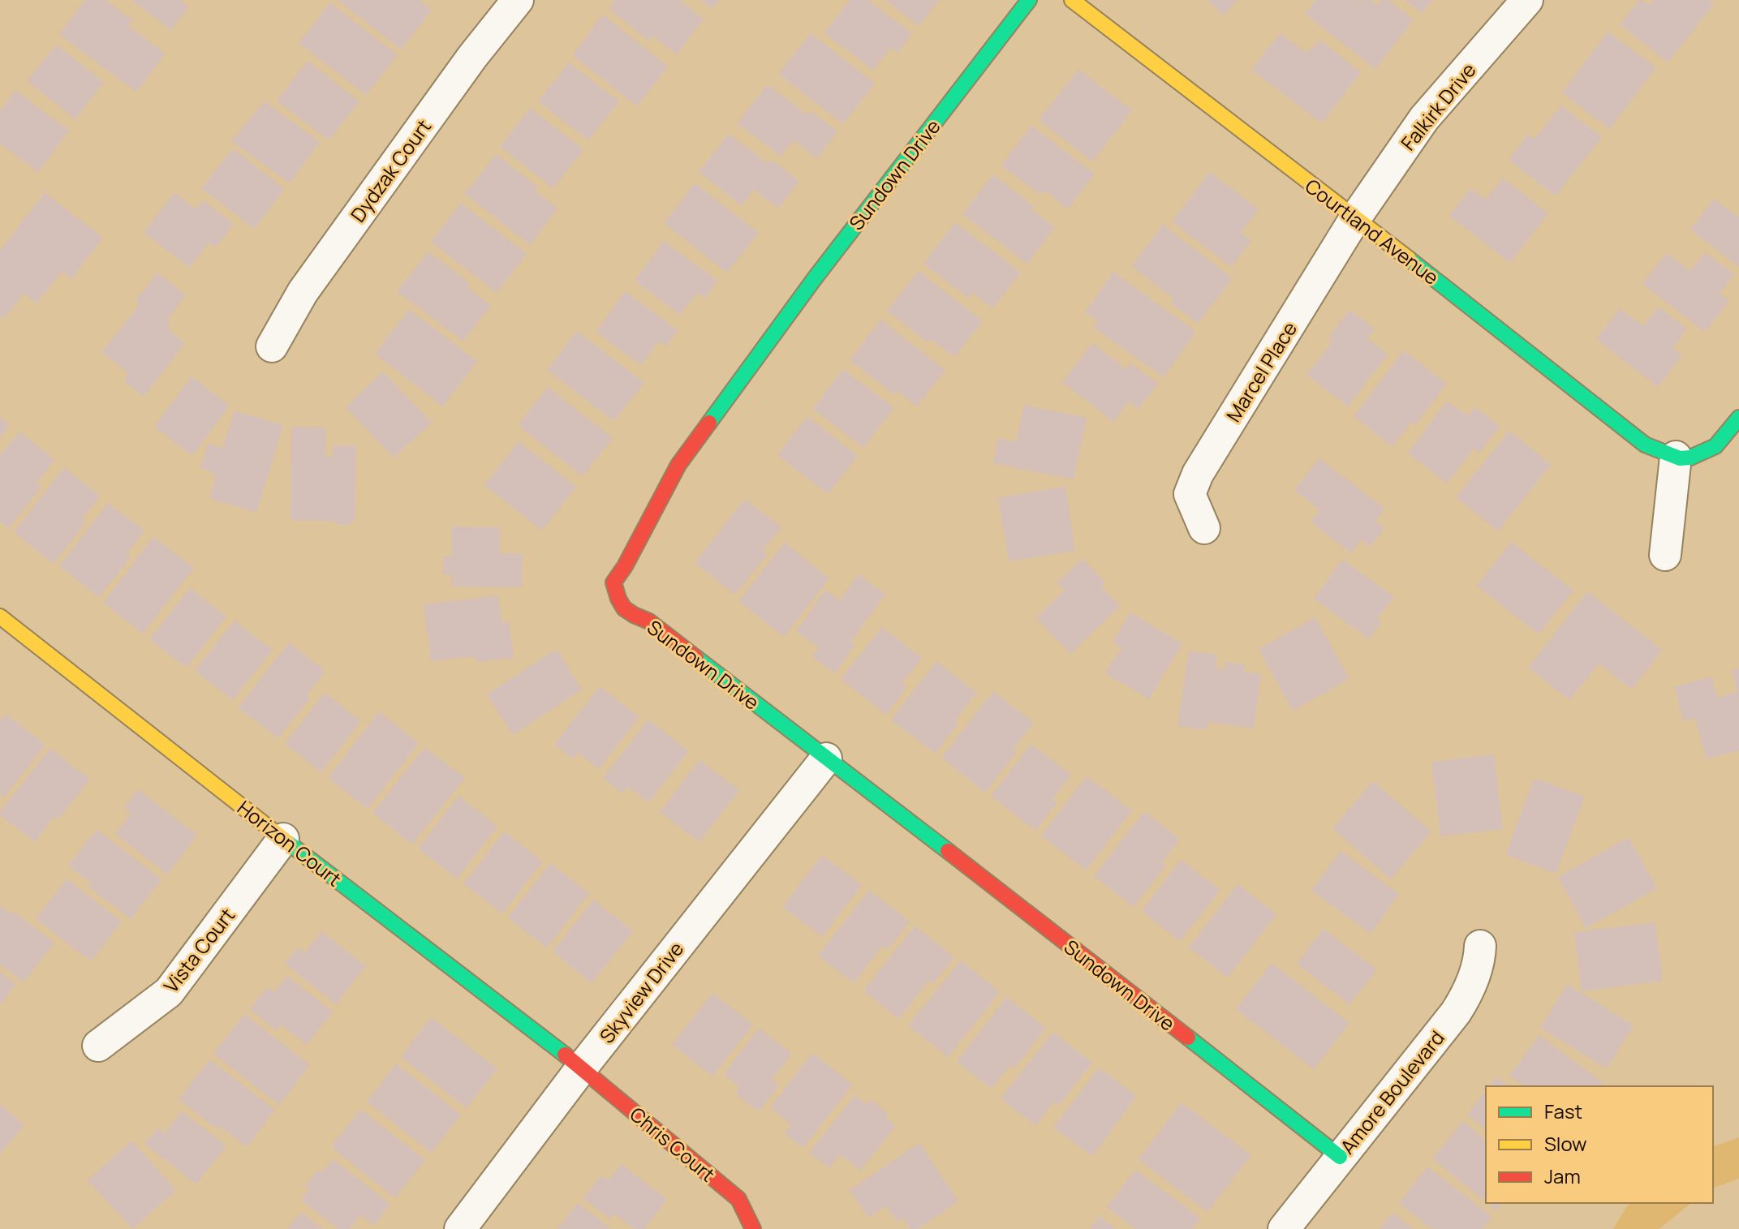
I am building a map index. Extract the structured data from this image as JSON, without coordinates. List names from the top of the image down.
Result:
{
  "streets": {
    "street": [
      "Falkirk Drive",
      "Dydzak Court",
      "Sundown Drive",
      "Courtland Avenue",
      "Marcel Place",
      "Horizon Court",
      "Vista Court",
      "Skyview Drive",
      "Amore Boulevard",
      "Chris Court"
    ]
  },
  "crossings": [
    ["Falkirk Drive", "Courtland Avenue"],
    ["Falkirk Drive", "Marcel Place"],
    ["Sundown Drive", "Skyview Drive"],
    ["Sundown Drive", "Amore Boulevard"],
    ["Courtland Avenue", "Marcel Place"],
    ["Horizon Court", "Vista Court"],
    ["Horizon Court", "Skyview Drive"],
    ["Horizon Court", "Chris Court"],
    ["Skyview Drive", "Chris Court"]
  ],
  "legend": ["Fast", "Slow", "Jam"]
}
